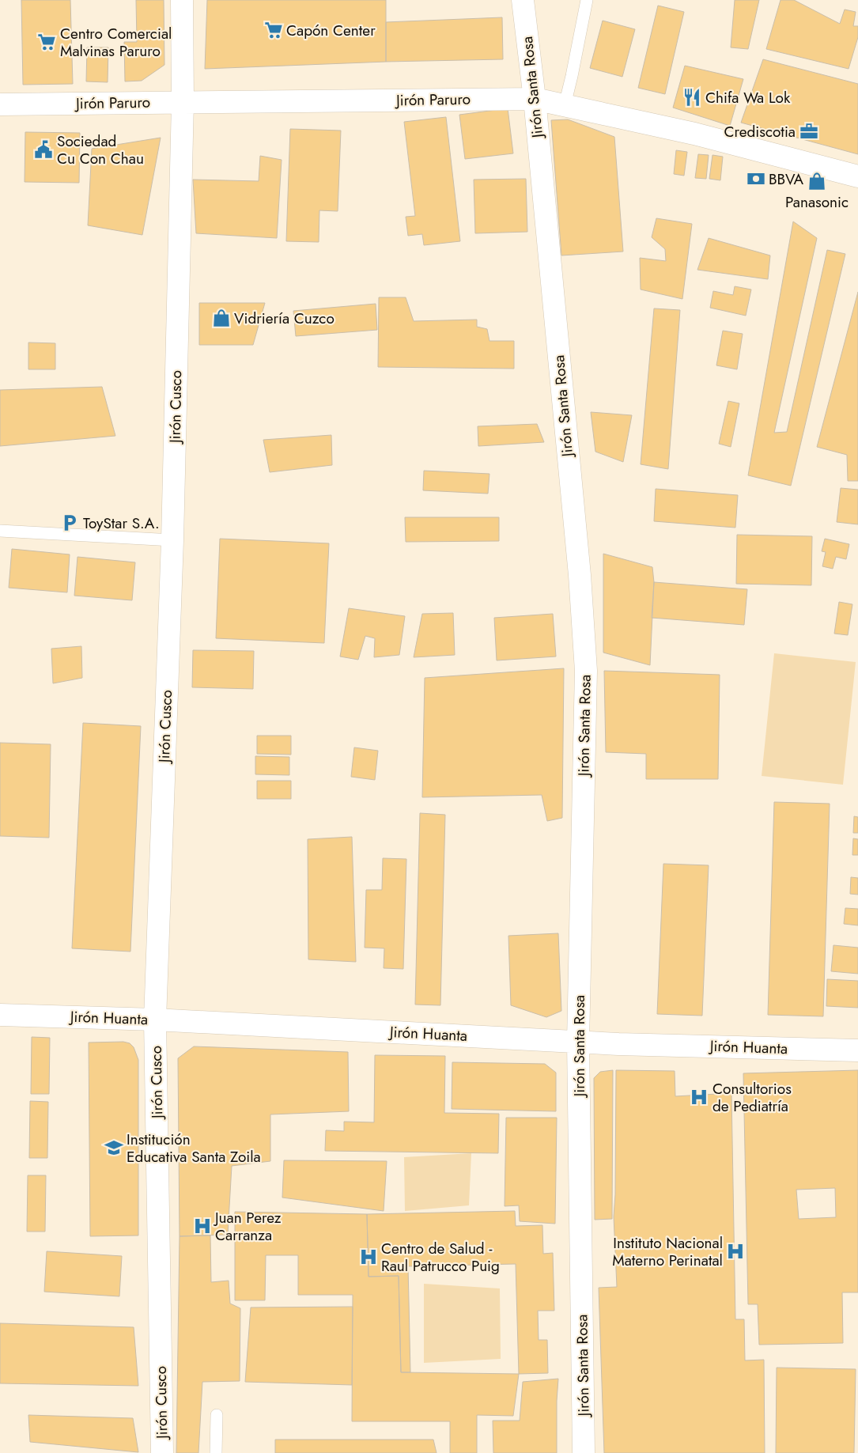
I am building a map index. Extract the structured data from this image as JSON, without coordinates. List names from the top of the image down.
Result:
{
  "streets": {
    "street": [
      "Jirón Santa Rosa",
      "Jirón Paruro",
      "Jirón Cusco",
      "Jirón Huanta"
    ]
  },
  "crossings": [
    ["Jirón Santa Rosa", "Jirón Paruro"],
    ["Jirón Santa Rosa", "Jirón Huanta"],
    ["Jirón Paruro", "Jirón Cusco"],
    ["Jirón Cusco", "Jirón Huanta"]
  ],
  "places": {
    "supermarket": ["Capón Center", "Centro Comercial Malvinas Paruro"],
    "restaurant": ["Chifa Wa Lok"],
    "office": ["Crediscotia"],
    "public building": ["Sociedad Cu Con Chau"],
    "bank": ["BBVA"],
    "shop": ["Panasonic", "Vidriería Cuzco"],
    "parking": ["ToyStar S.A."],
    "hospital": [
      "Consultorios de Pediatría",
      "Juan Perez Carranza",
      "Instituto Nacional Materno Perinatal",
      "Centro de Salud - Raul Patrucco Puig"
    ],
    "school or university": ["Institución Educativa Santa Zoila"]
  }
}
